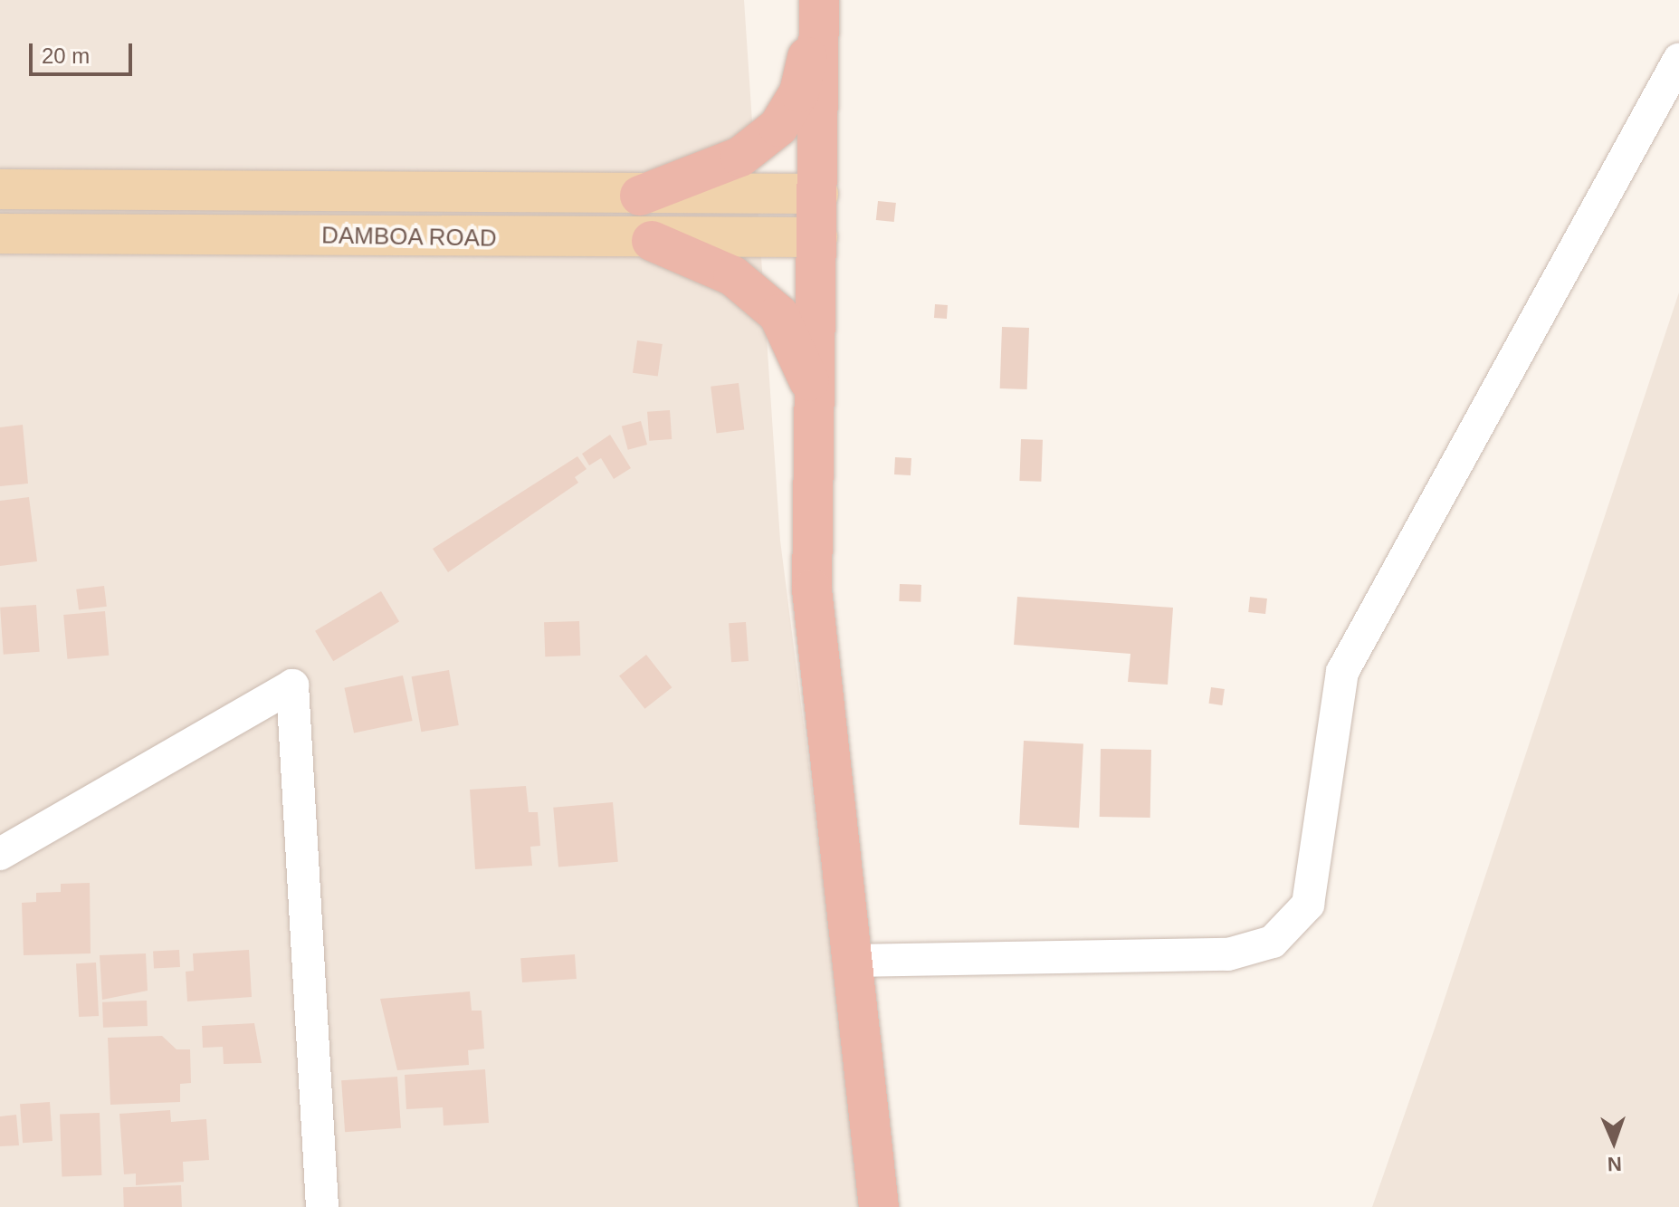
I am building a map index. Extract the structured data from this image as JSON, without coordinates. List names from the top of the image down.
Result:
{
  "streets": {
    "main road": ["DAMBOA ROAD"]
  },
  "scale_bar": "20 m",
  "north": "bottom"
}
